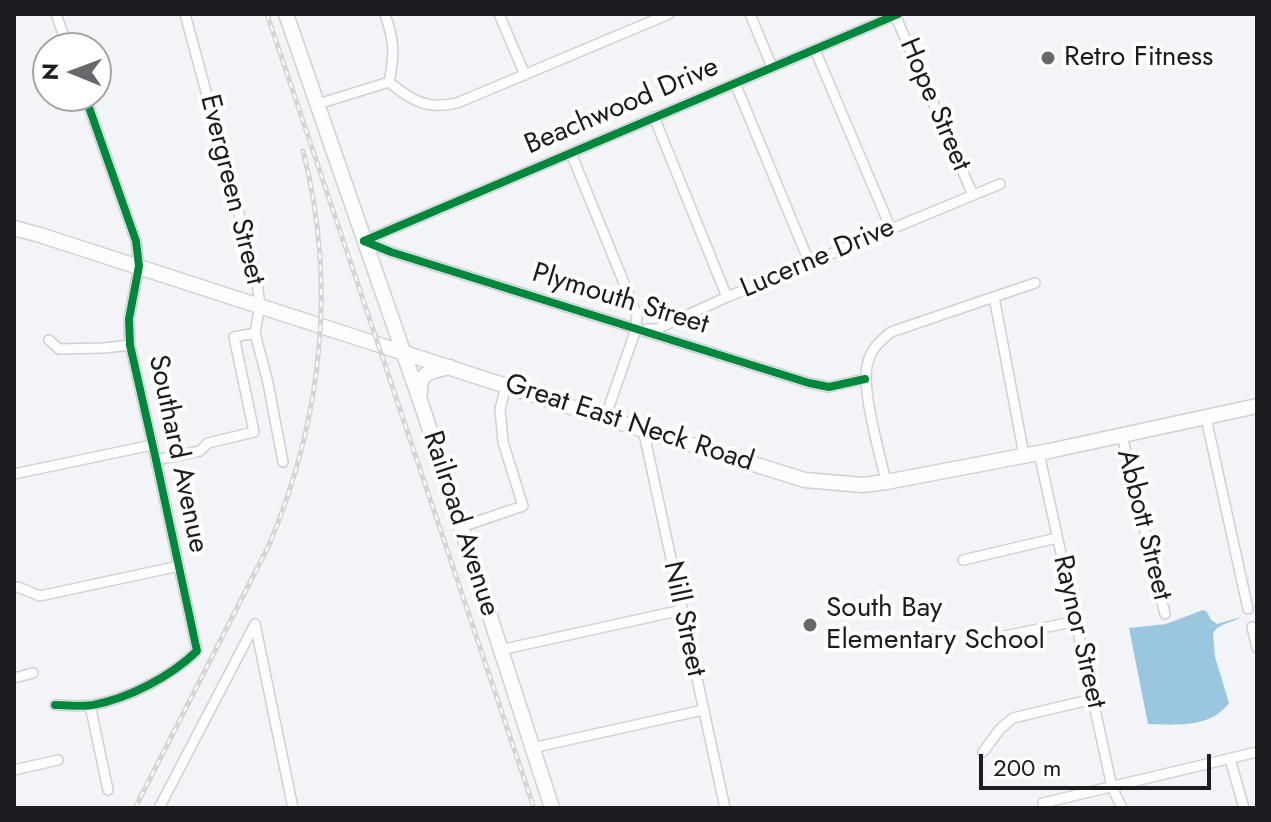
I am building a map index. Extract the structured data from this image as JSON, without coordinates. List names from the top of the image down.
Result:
{
  "streets": {
    "main road": ["Great East Neck Road", "Railroad Avenue"],
    "street": [
      "Hope Street",
      "Beachwood Drive",
      "Evergreen Street",
      "Lucerne Drive",
      "Plymouth Street",
      "Southard Avenue",
      "Abbott Street",
      "Nill Street",
      "Raynor Street"
    ]
  },
  "crossings": [
    ["Hope Street", "Beachwood Drive"],
    ["Hope Street", "Lucerne Drive"],
    ["Beachwood Drive", "Plymouth Street"],
    ["Beachwood Drive", "Railroad Avenue"],
    ["Evergreen Street", "Great East Neck Road"],
    ["Lucerne Drive", "Plymouth Street"],
    ["Plymouth Street", "Railroad Avenue"],
    ["Great East Neck Road", "Southard Avenue"],
    ["Great East Neck Road", "Railroad Avenue"],
    ["Great East Neck Road", "Abbott Street"],
    ["Great East Neck Road", "Nill Street"],
    ["Great East Neck Road", "Raynor Street"]
  ],
  "places": ["Retro Fitness", "South Bay Elementary School"],
  "scale_bar": "200 m",
  "north": "left"
}
